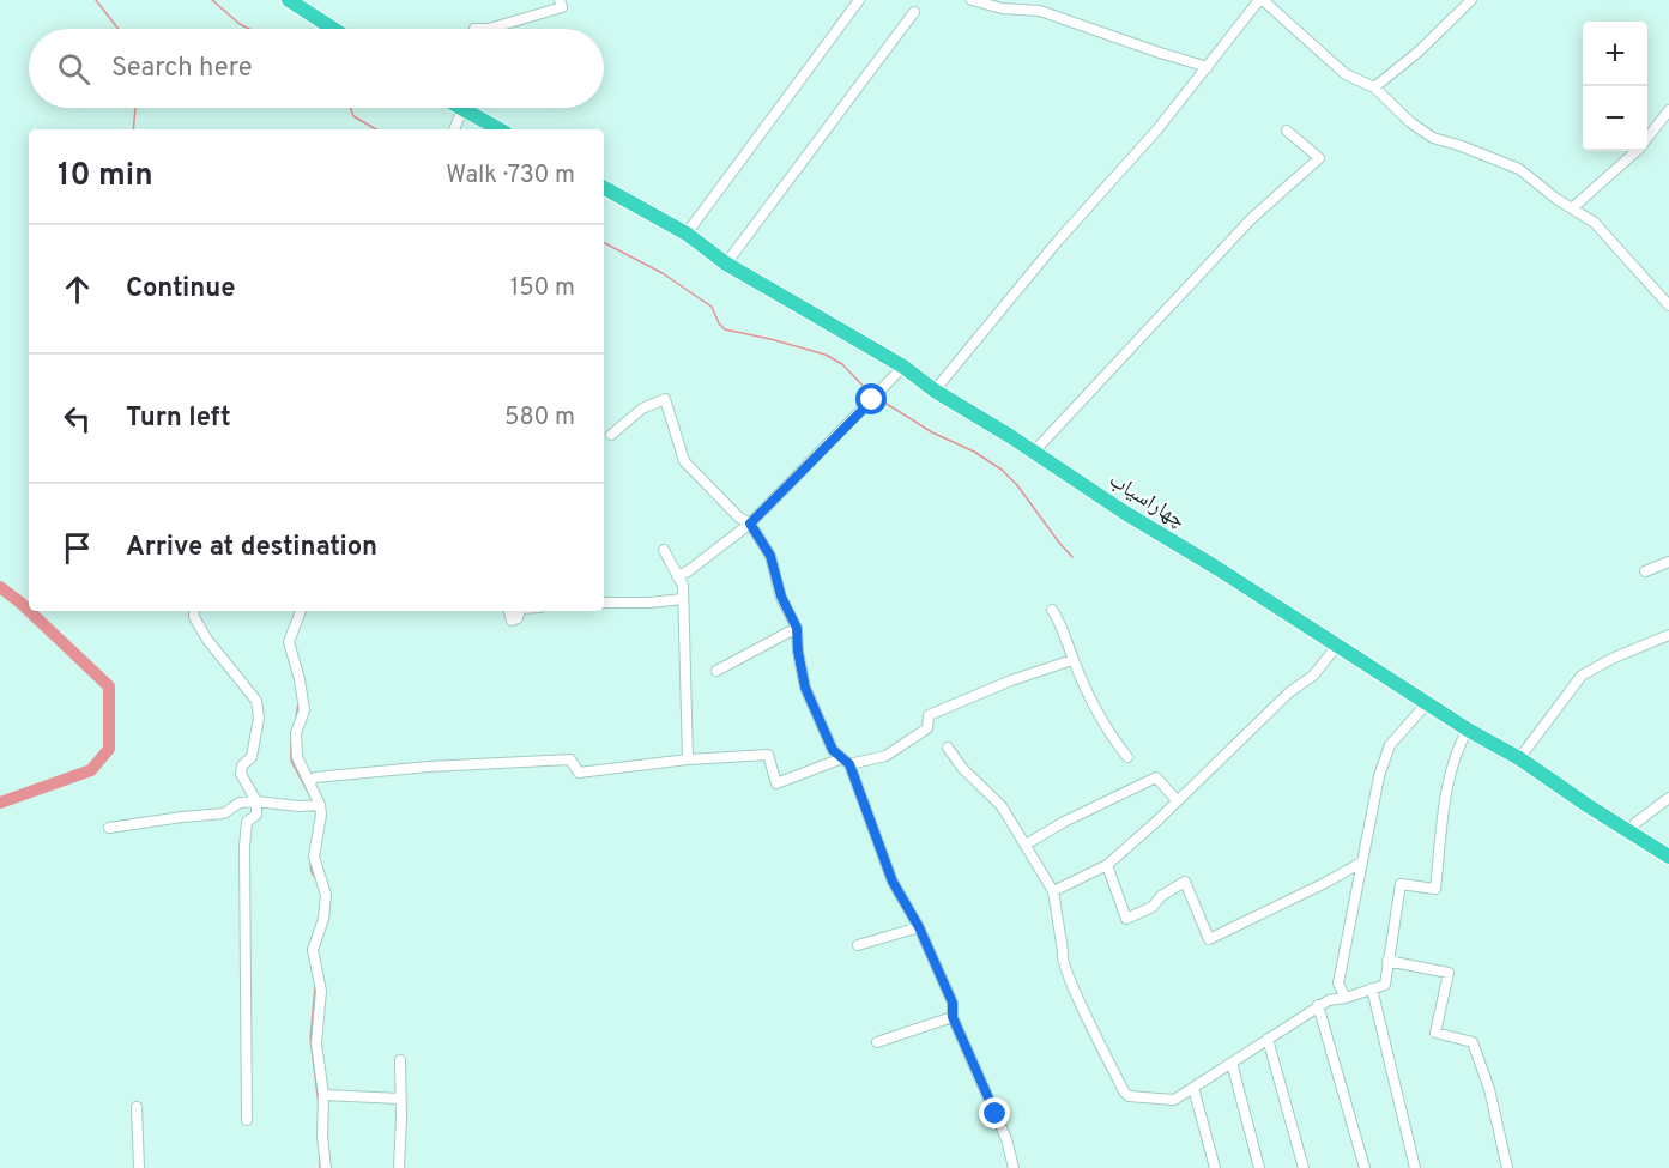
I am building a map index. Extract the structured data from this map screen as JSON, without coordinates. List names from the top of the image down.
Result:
{
  "streets": {
    "highway": ["چهاراسیاب"]
  },
  "page": {
    "map_buttons": ["+", "−"],
    "search": "Search here",
    "heading": ["10 min", "Walk · 730 m"],
    "list": [
      ["Continue", "150 m"],
      ["Turn left", "580 m"],
      "Arrive at destination"
    ]
  }
}
